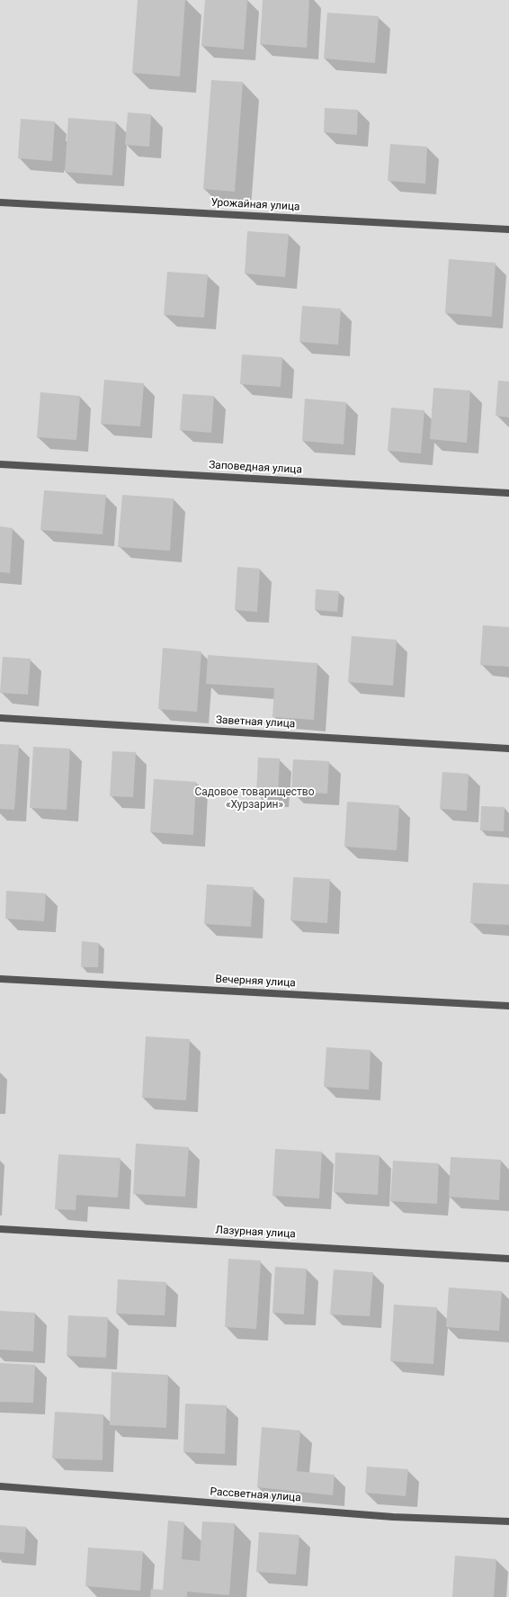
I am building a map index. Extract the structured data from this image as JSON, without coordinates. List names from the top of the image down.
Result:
{
  "streets": {
    "street": [
      "Урожайная улица",
      "Заповедная улица",
      "Заветная улица",
      "Вечерняя улица",
      "Лазурная улица",
      "Рассветная улица"
    ]
  },
  "parks": ["Садовое товарищество «Хурзарин»"]
}
